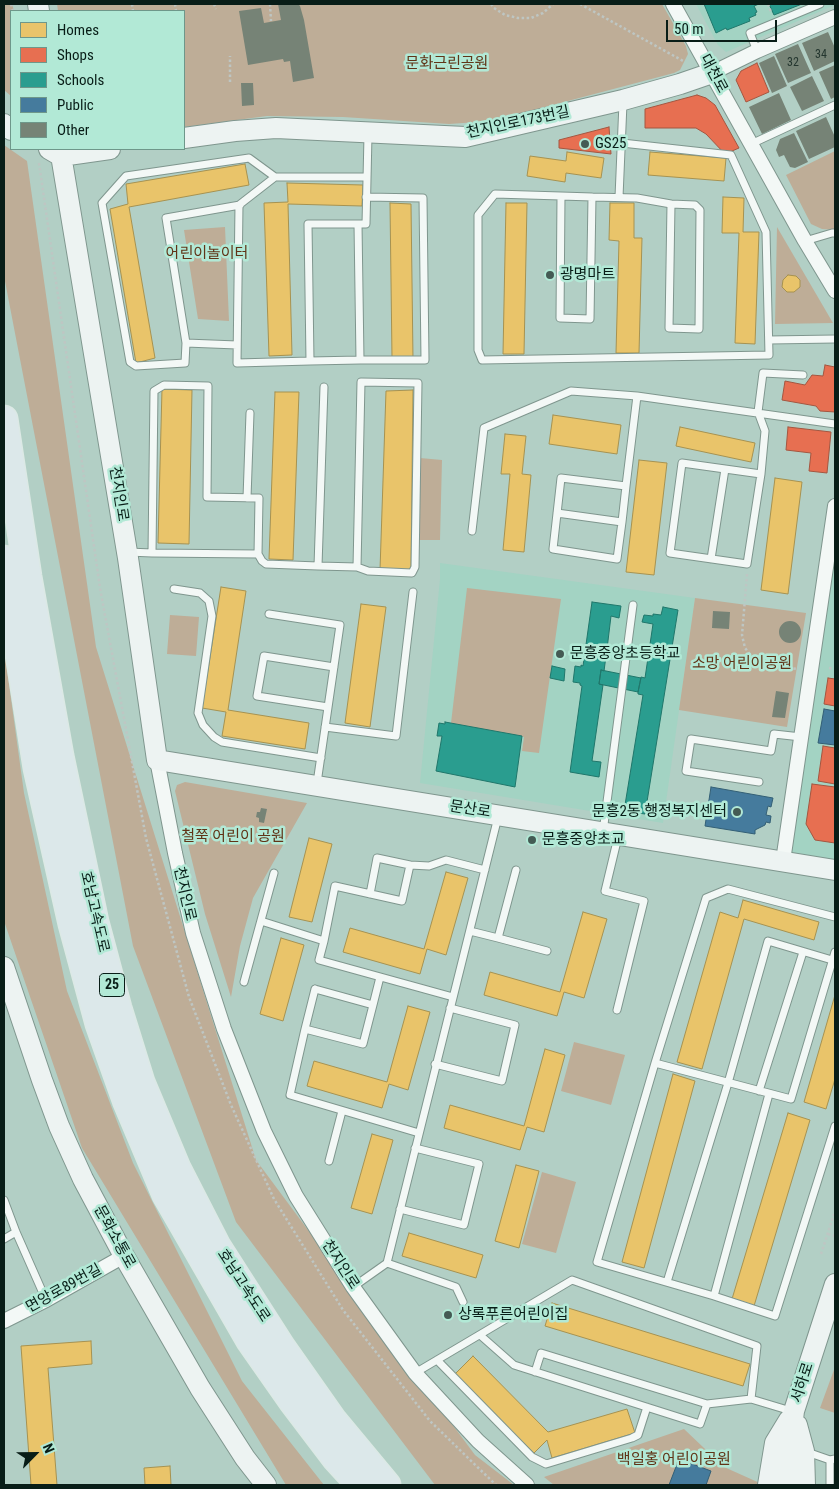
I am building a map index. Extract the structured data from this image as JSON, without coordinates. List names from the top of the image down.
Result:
{
  "streets": {
    "highway": ["호남고속도로", "25"],
    "street": [
      "대천로",
      "천지인로173번길",
      "천지인로",
      "문산로",
      "문화소통로",
      "면앙로89번길",
      "서하로"
    ]
  },
  "crossings": [
    ["대천로", "천지인로173번길"],
    ["천지인로", "문산로"],
    ["문화소통로", "면앙로89번길"]
  ],
  "parks": [
    "문화근린공원",
    "어린이놀이터",
    "소망 어린이공원",
    "철쭉 어린이 공원",
    "백일홍 어린이공원"
  ],
  "places": [
    "GS25",
    "광명마트",
    "문흥중앙초등학교",
    "문흥2동 행정복지센터",
    "문흥중앙초교",
    "상록푸른어린이집"
  ],
  "house_numbers": ["34", "32"],
  "legend": [
    "Homes",
    "Shops",
    "Schools",
    "Public",
    "Other"
  ],
  "scale_bar": "50 m",
  "north": "top right"
}
